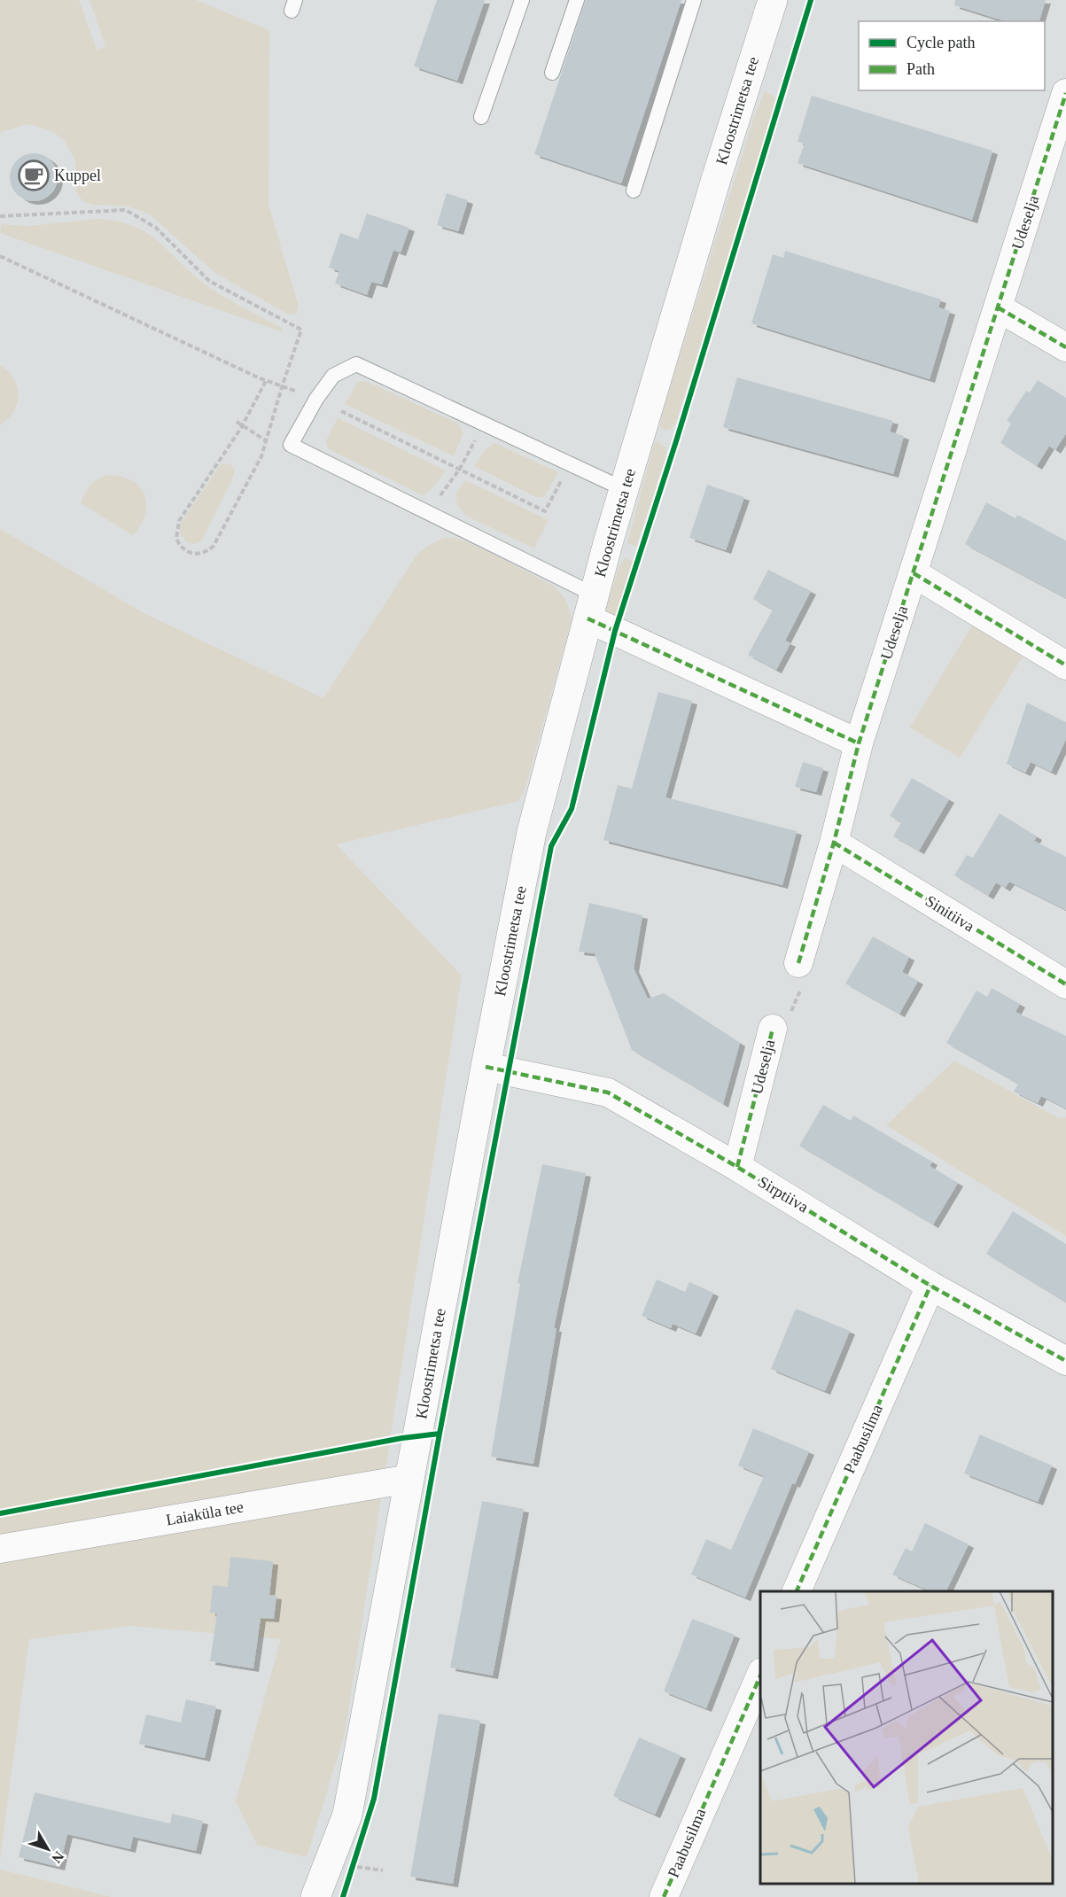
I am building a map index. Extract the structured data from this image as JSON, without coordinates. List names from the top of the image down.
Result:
{
  "streets": {
    "main road": ["Kloostrimetsa tee"],
    "street": [
      "Udeselja",
      "Sinitiiva",
      "Sirptiiva",
      "Paabusilma",
      "Laiaküla tee"
    ]
  },
  "crossings": [
    ["Kloostrimetsa tee", "Sirptiiva"],
    ["Kloostrimetsa tee", "Laiaküla tee"],
    ["Udeselja", "Sinitiiva"],
    ["Udeselja", "Sirptiiva"],
    ["Sirptiiva", "Paabusilma"]
  ],
  "places": {
    "cafe": ["Kuppel"]
  },
  "legend": ["Cycle path", "Path"],
  "north": "bottom right"
}
